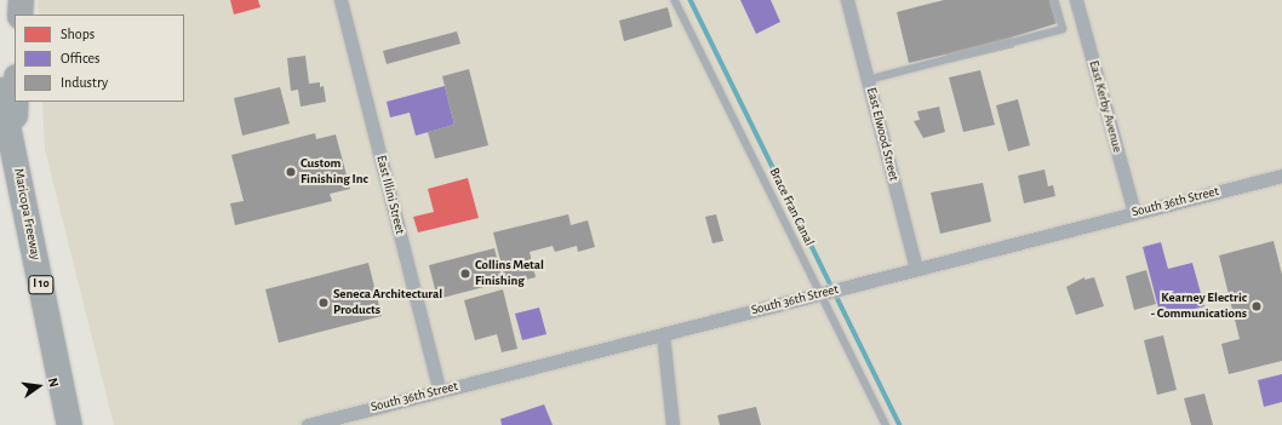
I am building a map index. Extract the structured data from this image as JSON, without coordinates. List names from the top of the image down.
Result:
{
  "streets": {
    "highway": ["Maricopa Freeway", "I 10"],
    "street": [
      "East Kerby Avenue",
      "East Elwood Street",
      "East Illini Street",
      "South 36th Street"
    ],
    "lane": ["Brace Fran Canal"]
  },
  "crossings": [
    ["East Kerby Avenue", "South 36th Street"],
    ["East Elwood Street", "South 36th Street"],
    ["East Illini Street", "South 36th Street"],
    ["South 36th Street", "Brace Fran Canal"]
  ],
  "places": [
    "Custom Finishing Inc",
    "Collins Metal Finishing",
    "Seneca Architectural Products",
    "Kearney Electric - Communications"
  ],
  "legend": ["Shops", "Offices", "Industry"],
  "north": "right"
}
